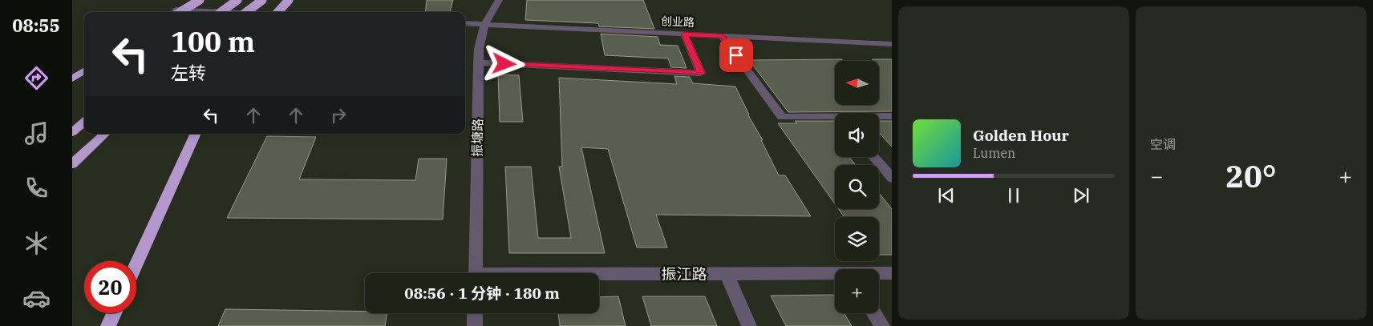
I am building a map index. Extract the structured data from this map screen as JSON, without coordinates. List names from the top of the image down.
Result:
{
  "streets": {
    "street": ["创业路", "振塘路", "振江路"]
  },
  "crossings": [
    ["创业路", "振塘路"]
  ],
  "north": "left",
  "page": {
    "tabs": "08:55",
    "tile": "空调",
    "turn": ["100 m", "左转"],
    "map_buttons": "+",
    "song": ["Golden Hour", "Lumen"],
    "heat": ["−", "20°", "+"],
    "limit": "20",
    "trip": "08:56 · 1 分钟 · 180 m"
  }
}
